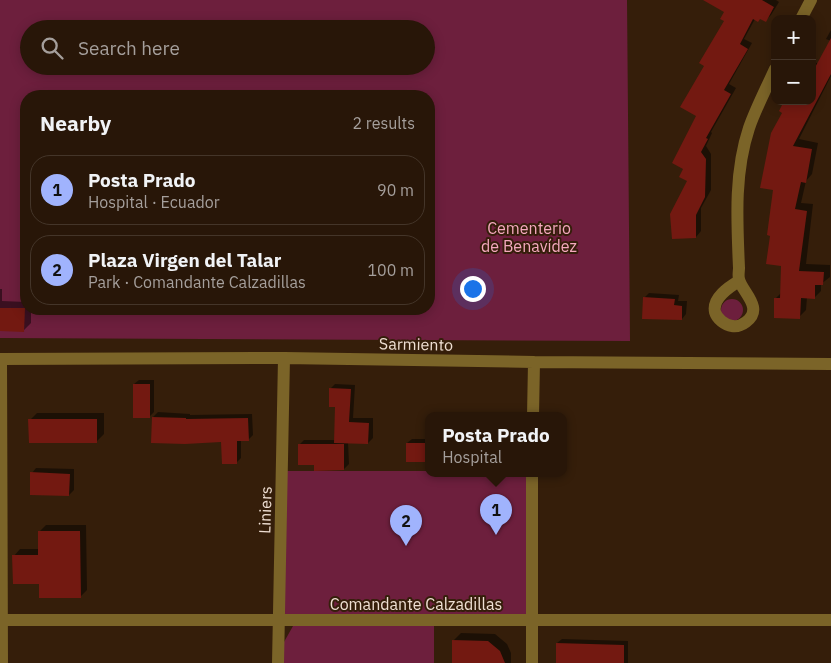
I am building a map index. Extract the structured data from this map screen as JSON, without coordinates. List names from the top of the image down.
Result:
{
  "streets": {
    "street": ["Sarmiento", "Liniers", "Comandante Calzadillas"]
  },
  "crossings": [
    ["Sarmiento", "Liniers"],
    ["Liniers", "Comandante Calzadillas"]
  ],
  "parks": ["Cementerio de Benavídez"],
  "page": {
    "map_buttons": ["+", "−"],
    "search": "Search here",
    "heading": ["Nearby", "2 results"],
    "list": [
      {
        "mark": "1",
        "name": "Posta Prado",
        "note": "Hospital · Ecuador",
        "value": "90 m"
      },
      {
        "mark": "2",
        "name": "Plaza Virgen del Talar",
        "note": "Park · Comandante Calzadillas",
        "value": "100 m"
      }
    ],
    "popup": ["Posta Prado", "Hospital"],
    "pins": ["1", "2"]
  }
}
